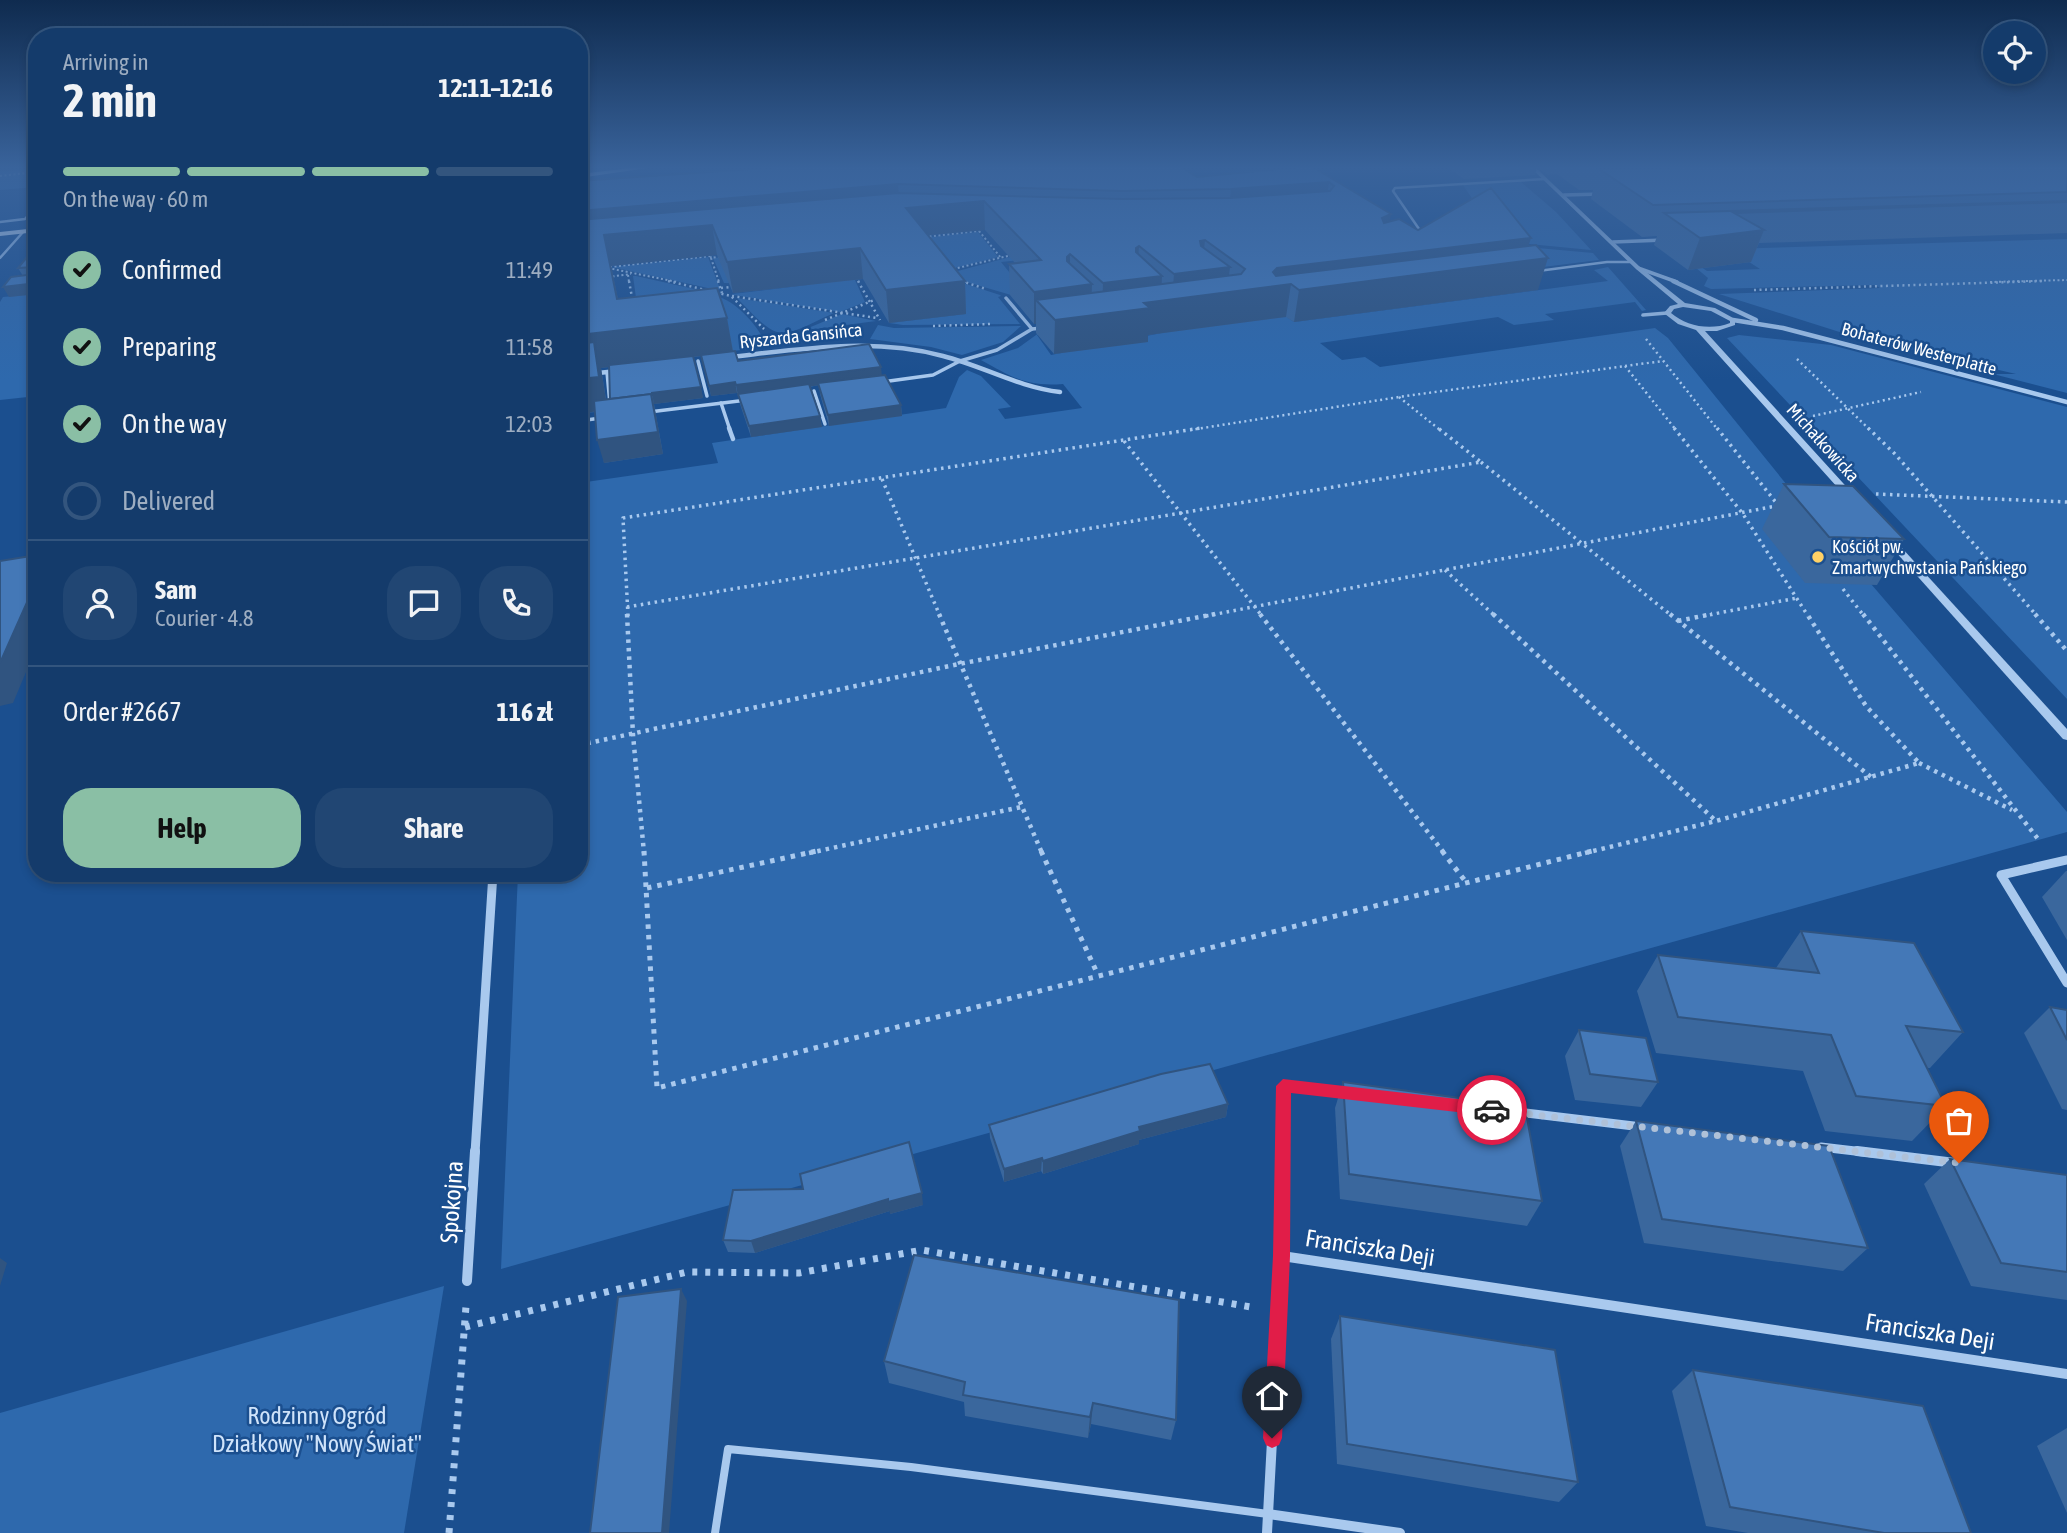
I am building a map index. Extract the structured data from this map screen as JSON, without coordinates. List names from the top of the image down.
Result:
{
  "streets": {
    "street": [
      "Ryszarda Gansińca",
      "Bohaterów Westerplatte",
      "Michałkowicka",
      "Spokojna",
      "Franciszka Deji"
    ]
  },
  "parks": ["Rodzinny Ogród Działkowy \"Nowy Świat\""],
  "places": ["Kościół pw. Zmartwychwstania Pańskiego"],
  "page": {
    "heading": ["2 min", "Arriving in", "12:11–12:16"],
    "panel": [
      "Sam",
      "Courier · 4.8",
      "Order #2667",
      "116 zł"
    ],
    "bar": "On the way · 60 m",
    "list": [
      ["Confirmed", "11:49"],
      ["Preparing", "11:58"],
      ["On the way", "12:03"],
      "Delivered"
    ],
    "buttons": ["Help", "Share"]
  }
}
